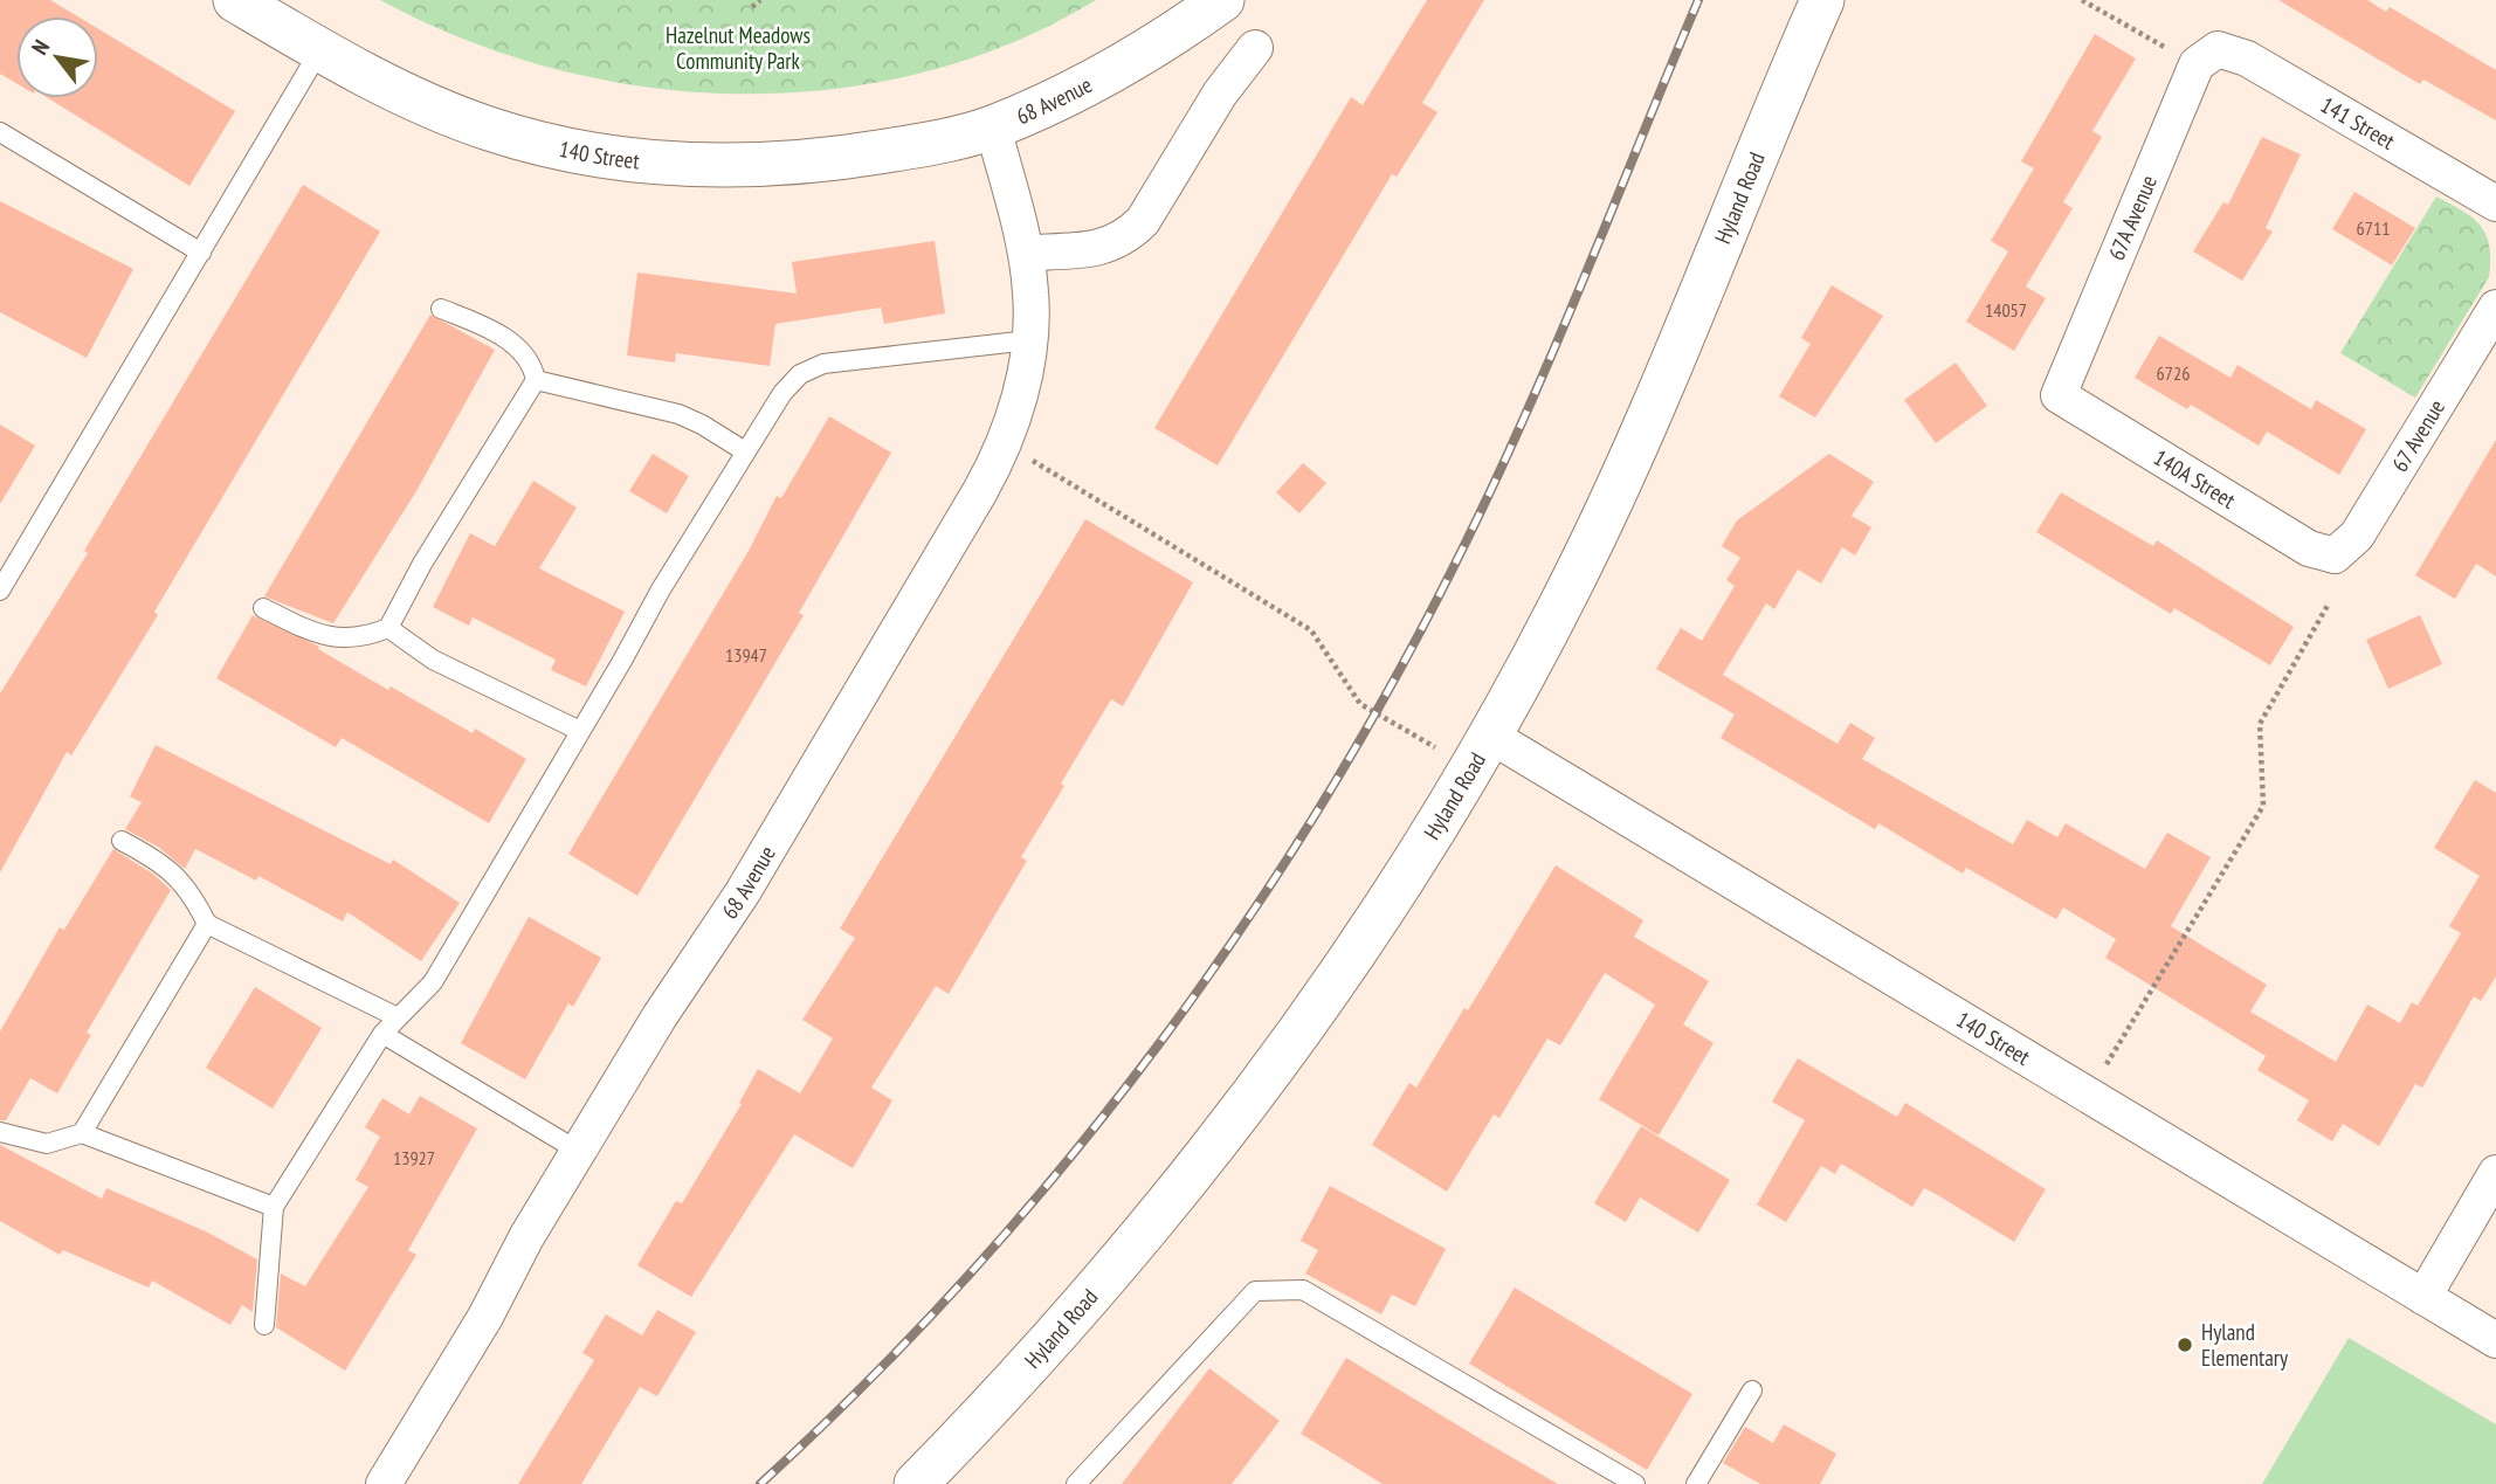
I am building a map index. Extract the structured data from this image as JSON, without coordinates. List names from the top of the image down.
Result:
{
  "streets": {
    "street": [
      "68 Avenue",
      "141 Street",
      "140 Street",
      "Hyland Road",
      "67A Avenue",
      "67 Avenue",
      "140A Street"
    ]
  },
  "crossings": [
    ["68 Avenue", "140 Street"],
    ["141 Street", "67A Avenue"],
    ["140 Street", "Hyland Road"],
    ["67A Avenue", "140A Street"],
    ["67 Avenue", "140A Street"]
  ],
  "parks": ["Hazelnut Meadows Community Park"],
  "places": ["Hyland Elementary"],
  "house_numbers": [
    "6711",
    "14057",
    "6726",
    "13947",
    "13927"
  ],
  "north": "top left"
}
